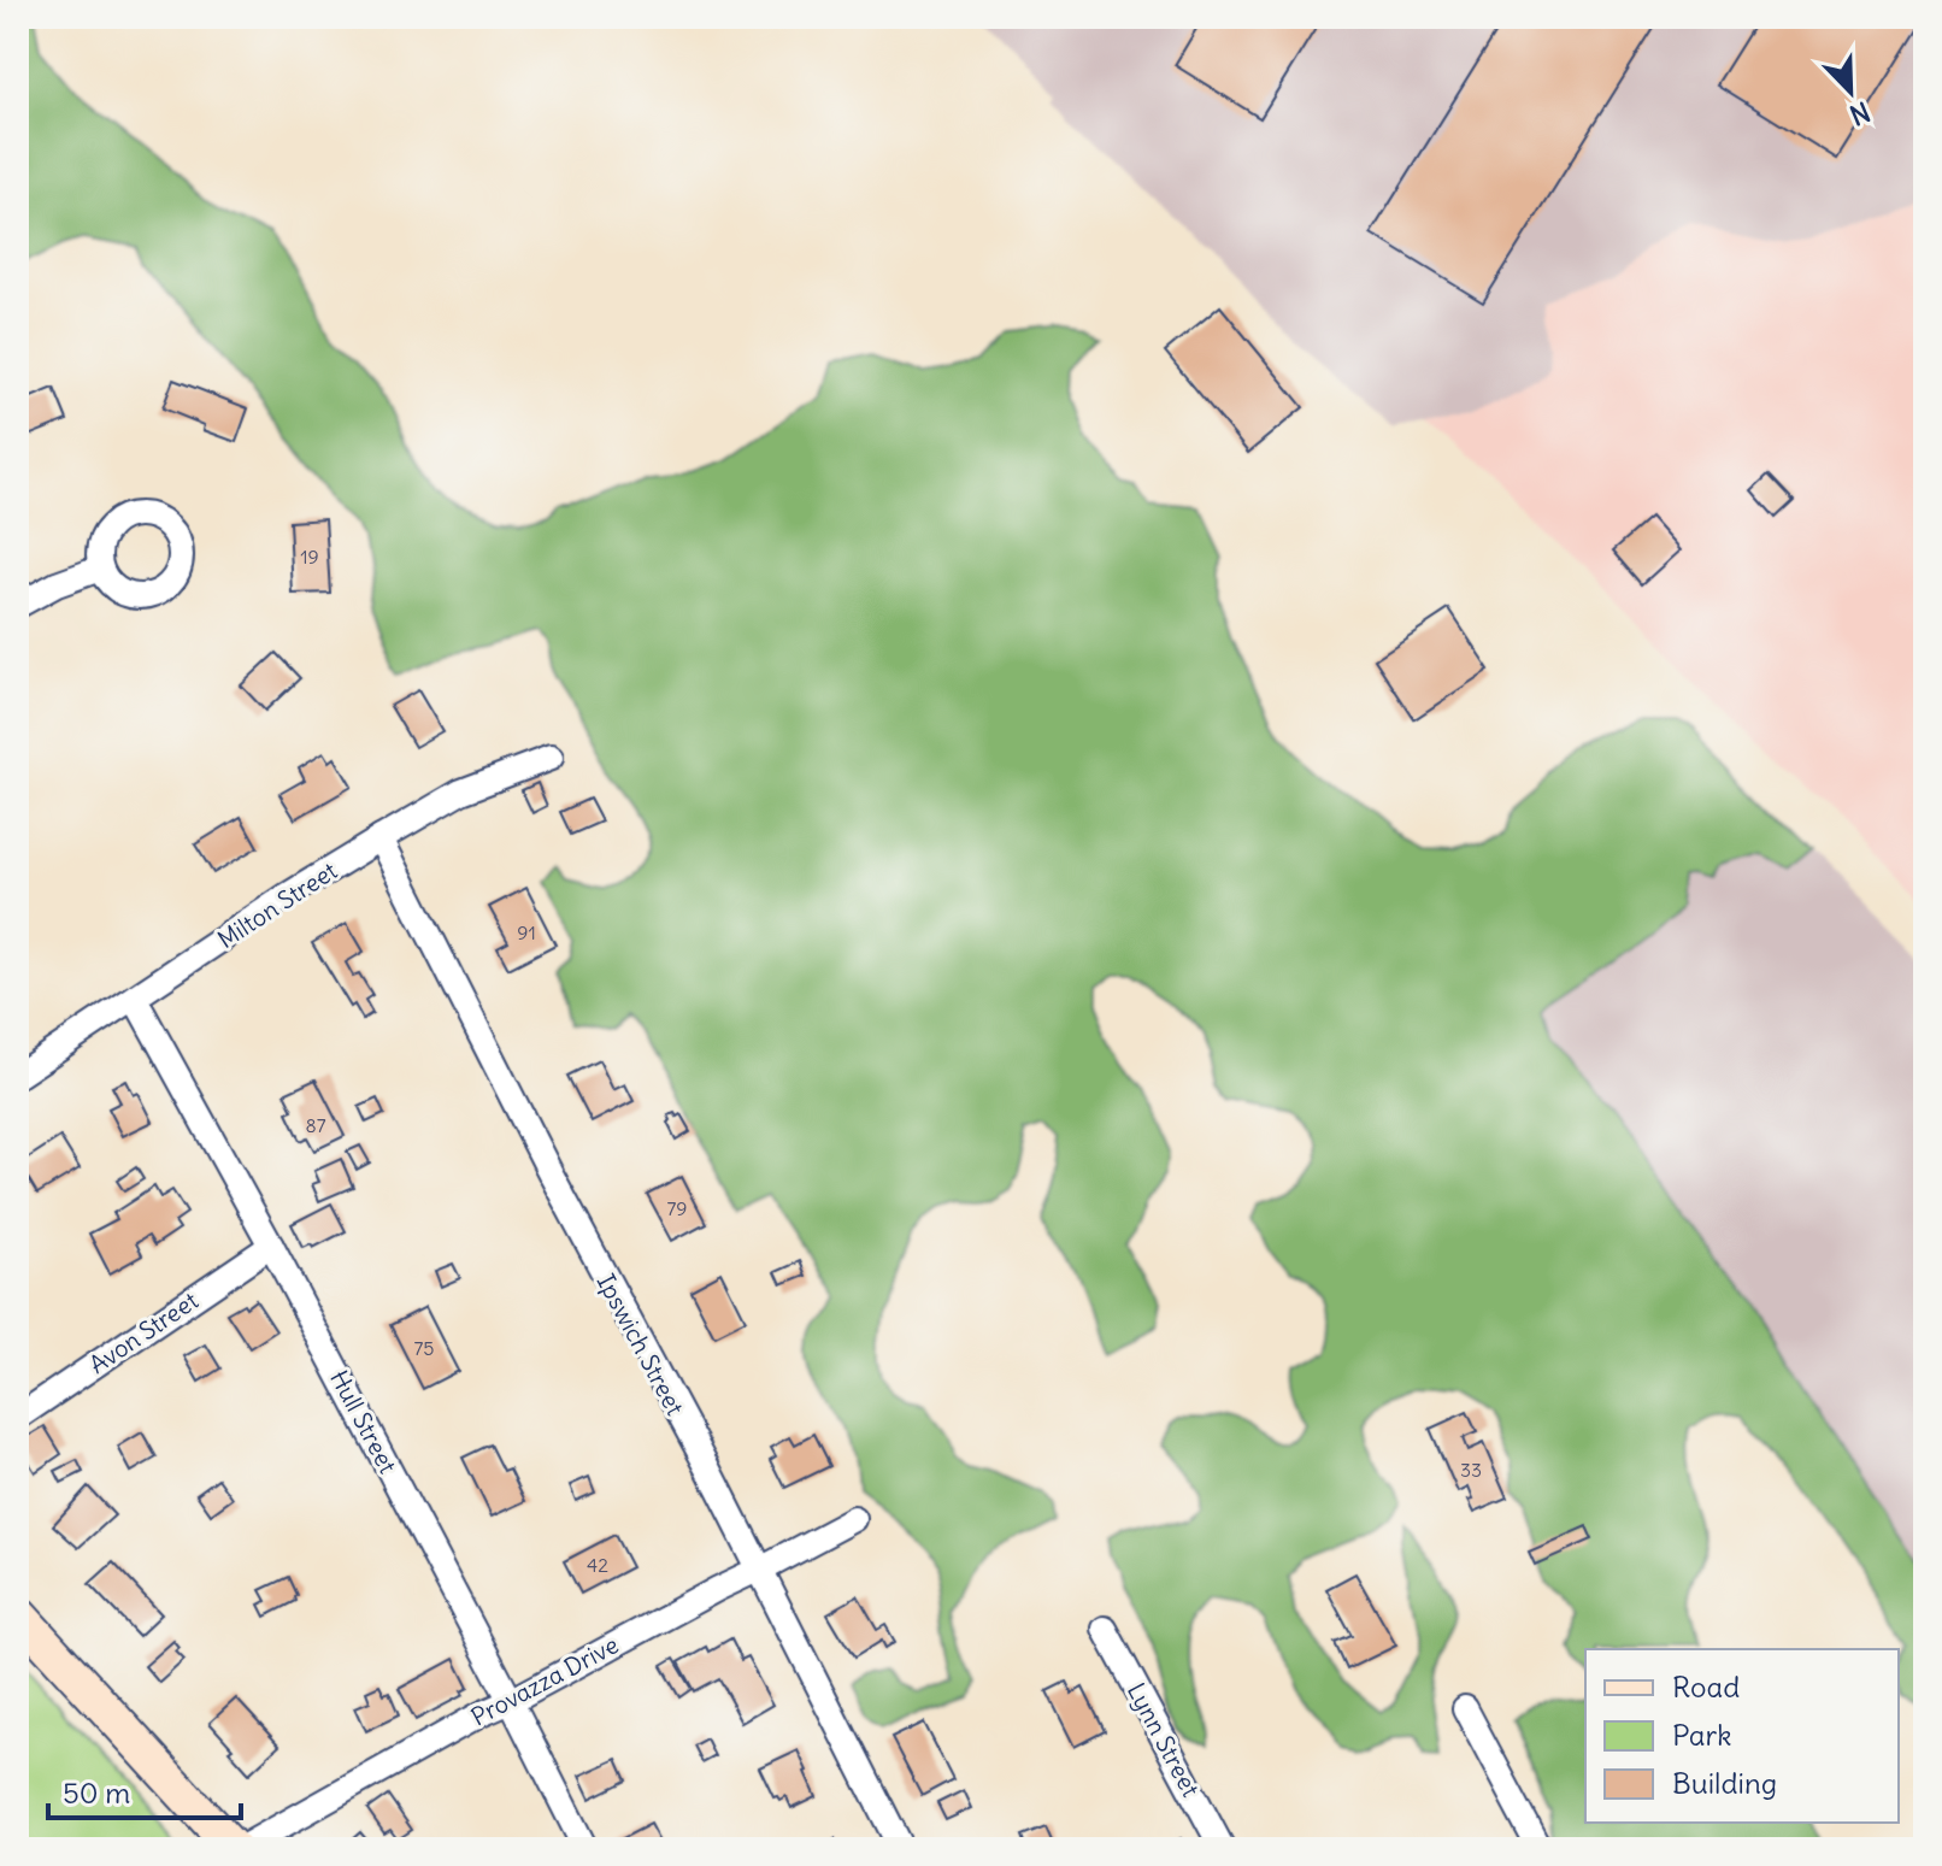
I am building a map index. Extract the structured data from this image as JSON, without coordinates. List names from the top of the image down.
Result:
{
  "streets": {
    "street": [
      "Milton Street",
      "Avon Street",
      "Ipswich Street",
      "Hull Street",
      "Provazza Drive",
      "Lynn Street"
    ]
  },
  "crossings": [
    ["Milton Street", "Ipswich Street"],
    ["Milton Street", "Hull Street"],
    ["Avon Street", "Hull Street"],
    ["Ipswich Street", "Provazza Drive"],
    ["Hull Street", "Provazza Drive"]
  ],
  "house_numbers": [
    "19",
    "91",
    "87",
    "79",
    "75",
    "33",
    "42"
  ],
  "legend": ["Road", "Park", "Building"],
  "scale_bar": "50 m",
  "north": "bottom right"
}
